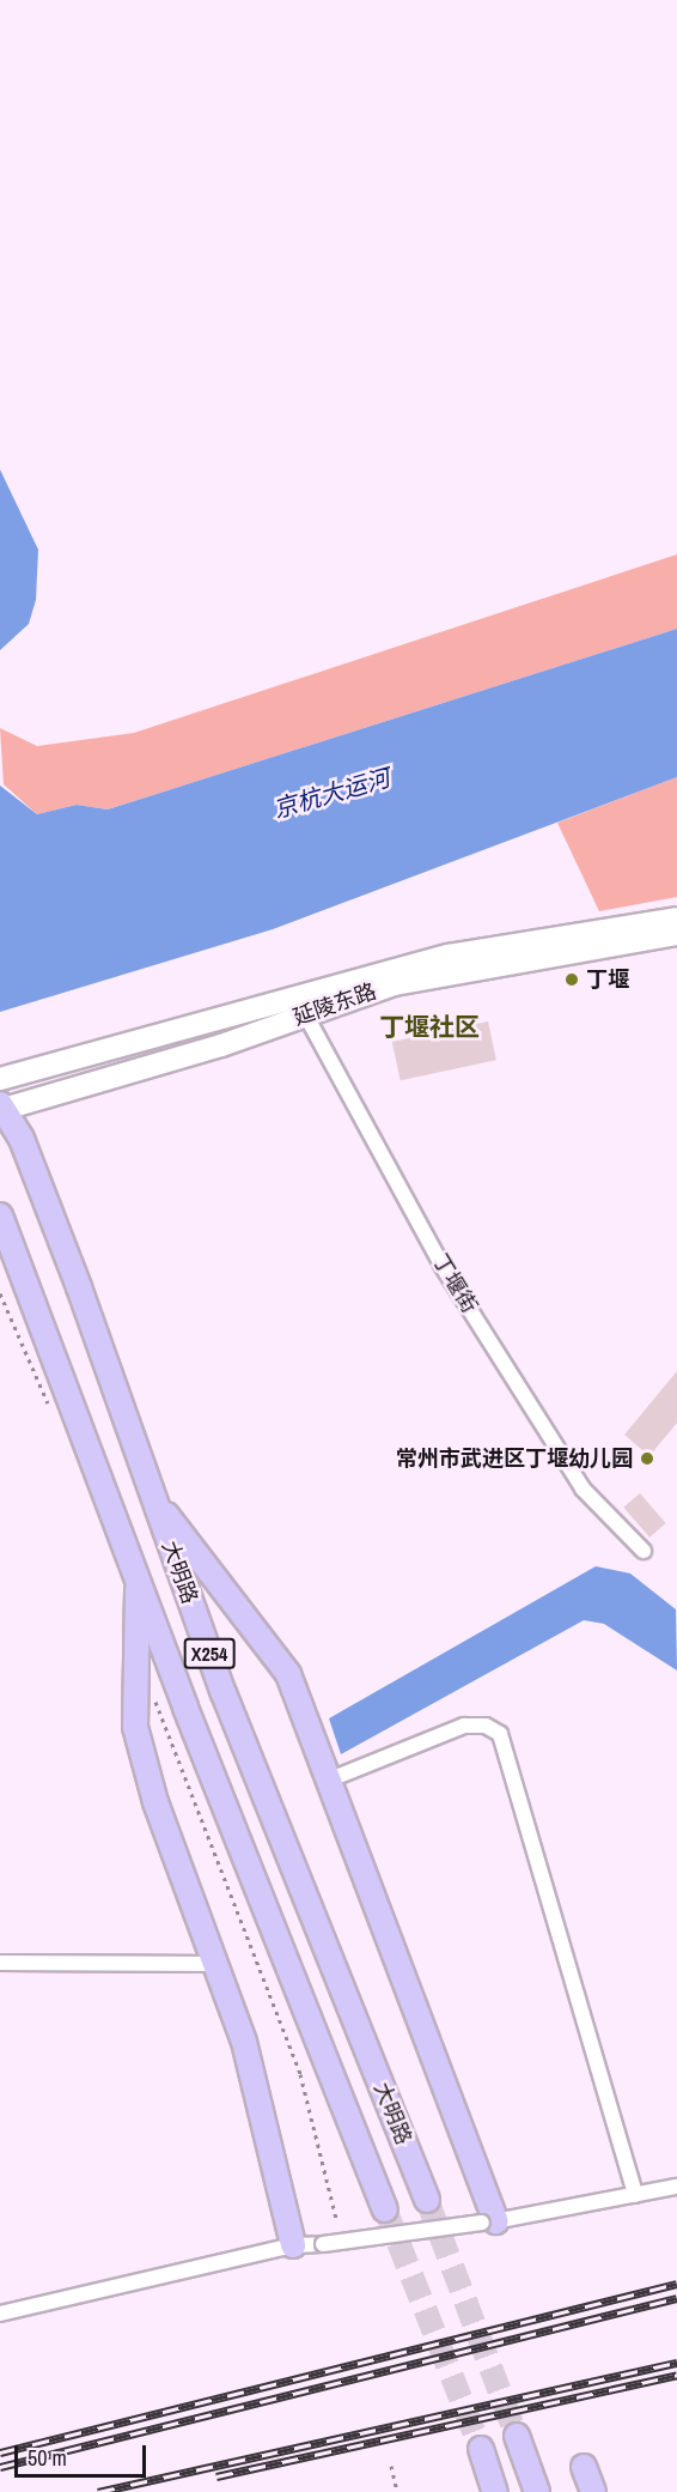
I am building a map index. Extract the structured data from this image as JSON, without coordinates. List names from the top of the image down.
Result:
{
  "streets": {
    "main road": ["延陵东路", "大明路", "X254"],
    "street": ["丁堰街"]
  },
  "crossings": [
    ["延陵东路", "丁堰街"],
    ["延陵东路", "大明路"]
  ],
  "districts": ["丁堰社区"],
  "water": ["京杭大运河"],
  "places": ["丁堰", "常州市武进区丁堰幼儿园"],
  "scale_bar": "50 m"
}
